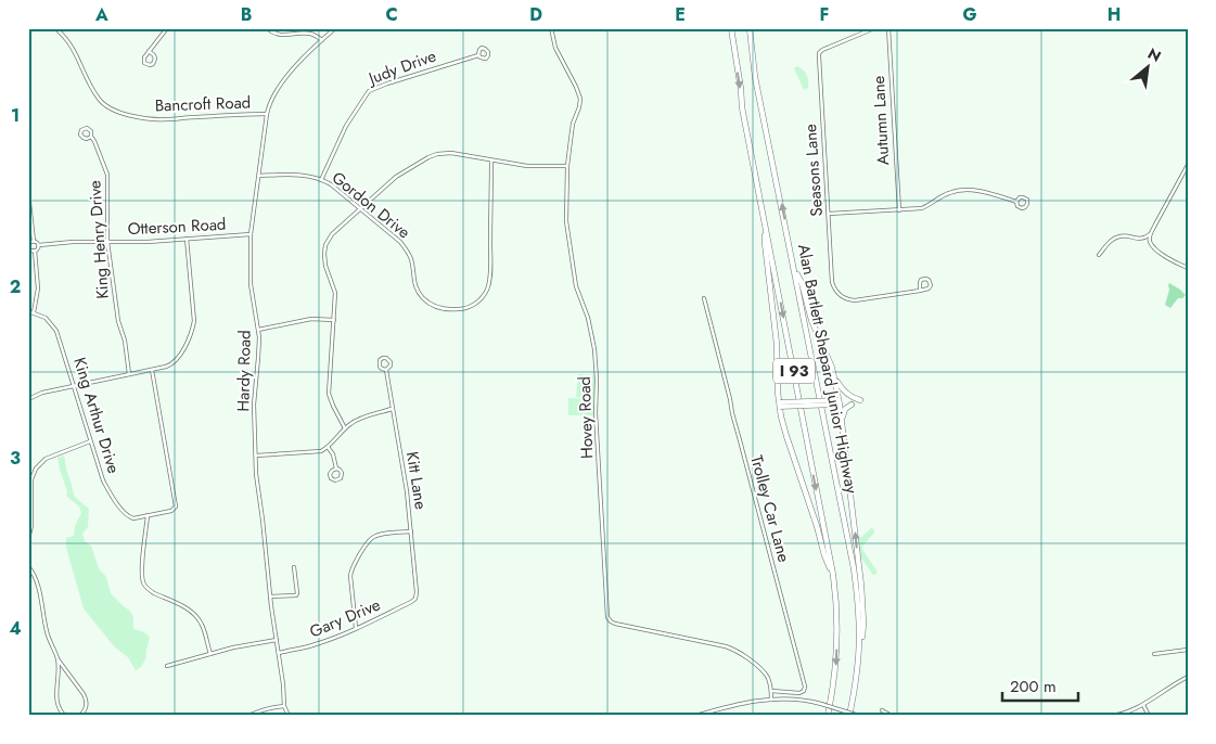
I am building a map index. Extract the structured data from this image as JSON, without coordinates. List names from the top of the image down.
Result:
{
  "streets": {
    "highway": ["Alan Bartlett Shepard Junior Highway", "I 93"],
    "street": [
      "Judy Drive",
      "Bancroft Road",
      "Autumn Lane",
      "Seasons Lane",
      "Gordon Drive",
      "Otterson Road",
      "King Henry Drive",
      "Hardy Road",
      "King Arthur Drive",
      "Hovey Road",
      "Kitt Lane",
      "Trolley Car Lane",
      "Gary Drive"
    ]
  },
  "crossings": [
    ["Judy Drive", "Gordon Drive"],
    ["Bancroft Road", "Hardy Road"],
    ["Gordon Drive", "Hardy Road"],
    ["Otterson Road", "King Henry Drive"],
    ["Otterson Road", "Hardy Road"],
    ["Hardy Road", "Gary Drive"],
    ["Hovey Road", "Trolley Car Lane"],
    ["Kitt Lane", "Gary Drive"]
  ],
  "scale_bar": "200 m",
  "north": "top right",
  "grid": {
    "columns": [
      "A",
      "B",
      "C",
      "D",
      "E",
      "F",
      "G",
      "H"
    ],
    "rows": [
      "1",
      "2",
      "3",
      "4"
    ]
  }
}
